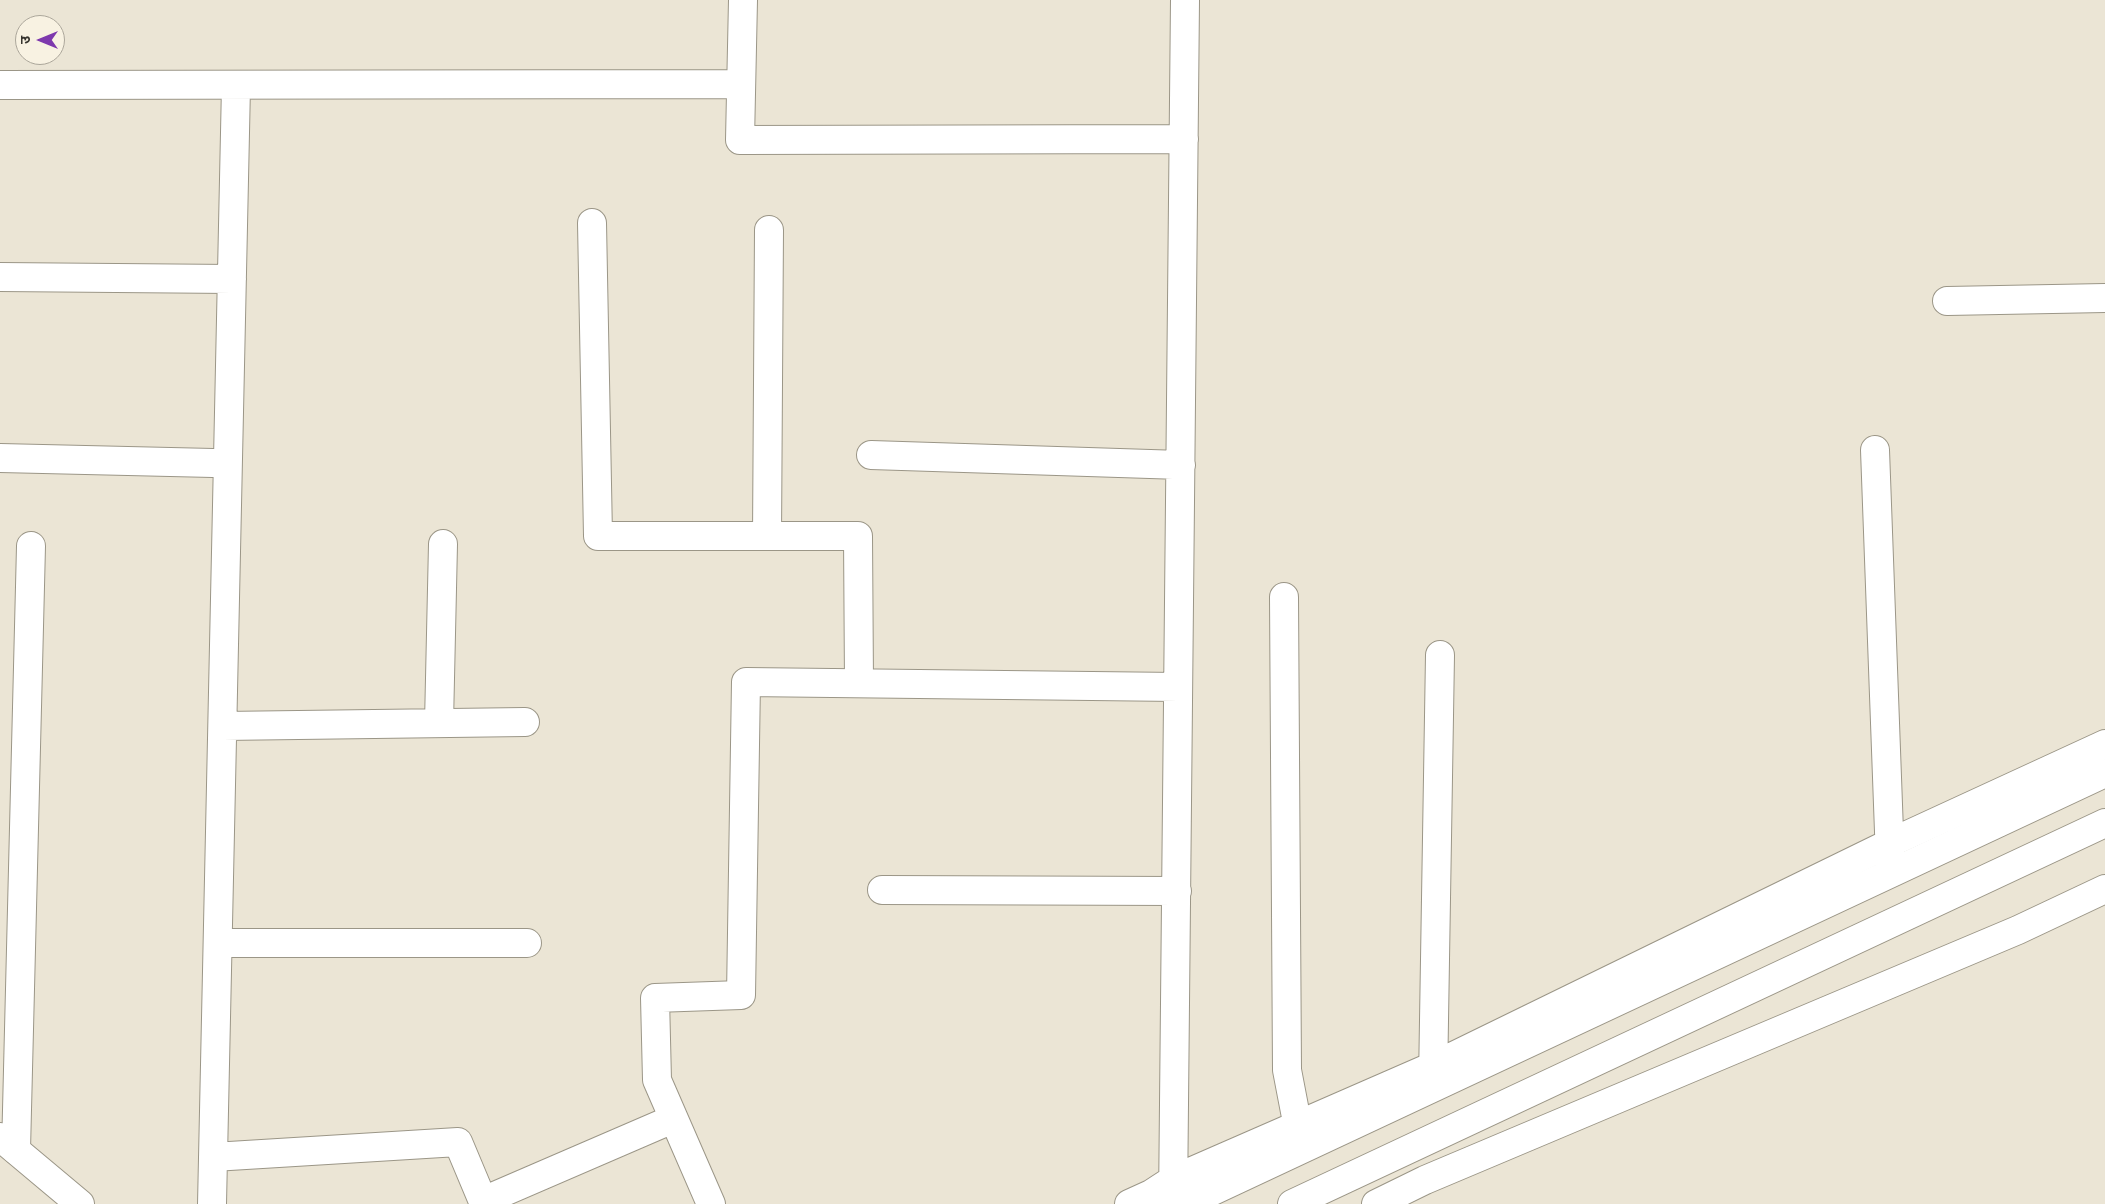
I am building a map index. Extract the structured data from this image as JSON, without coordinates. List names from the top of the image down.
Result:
{
  "north": "left"
}
